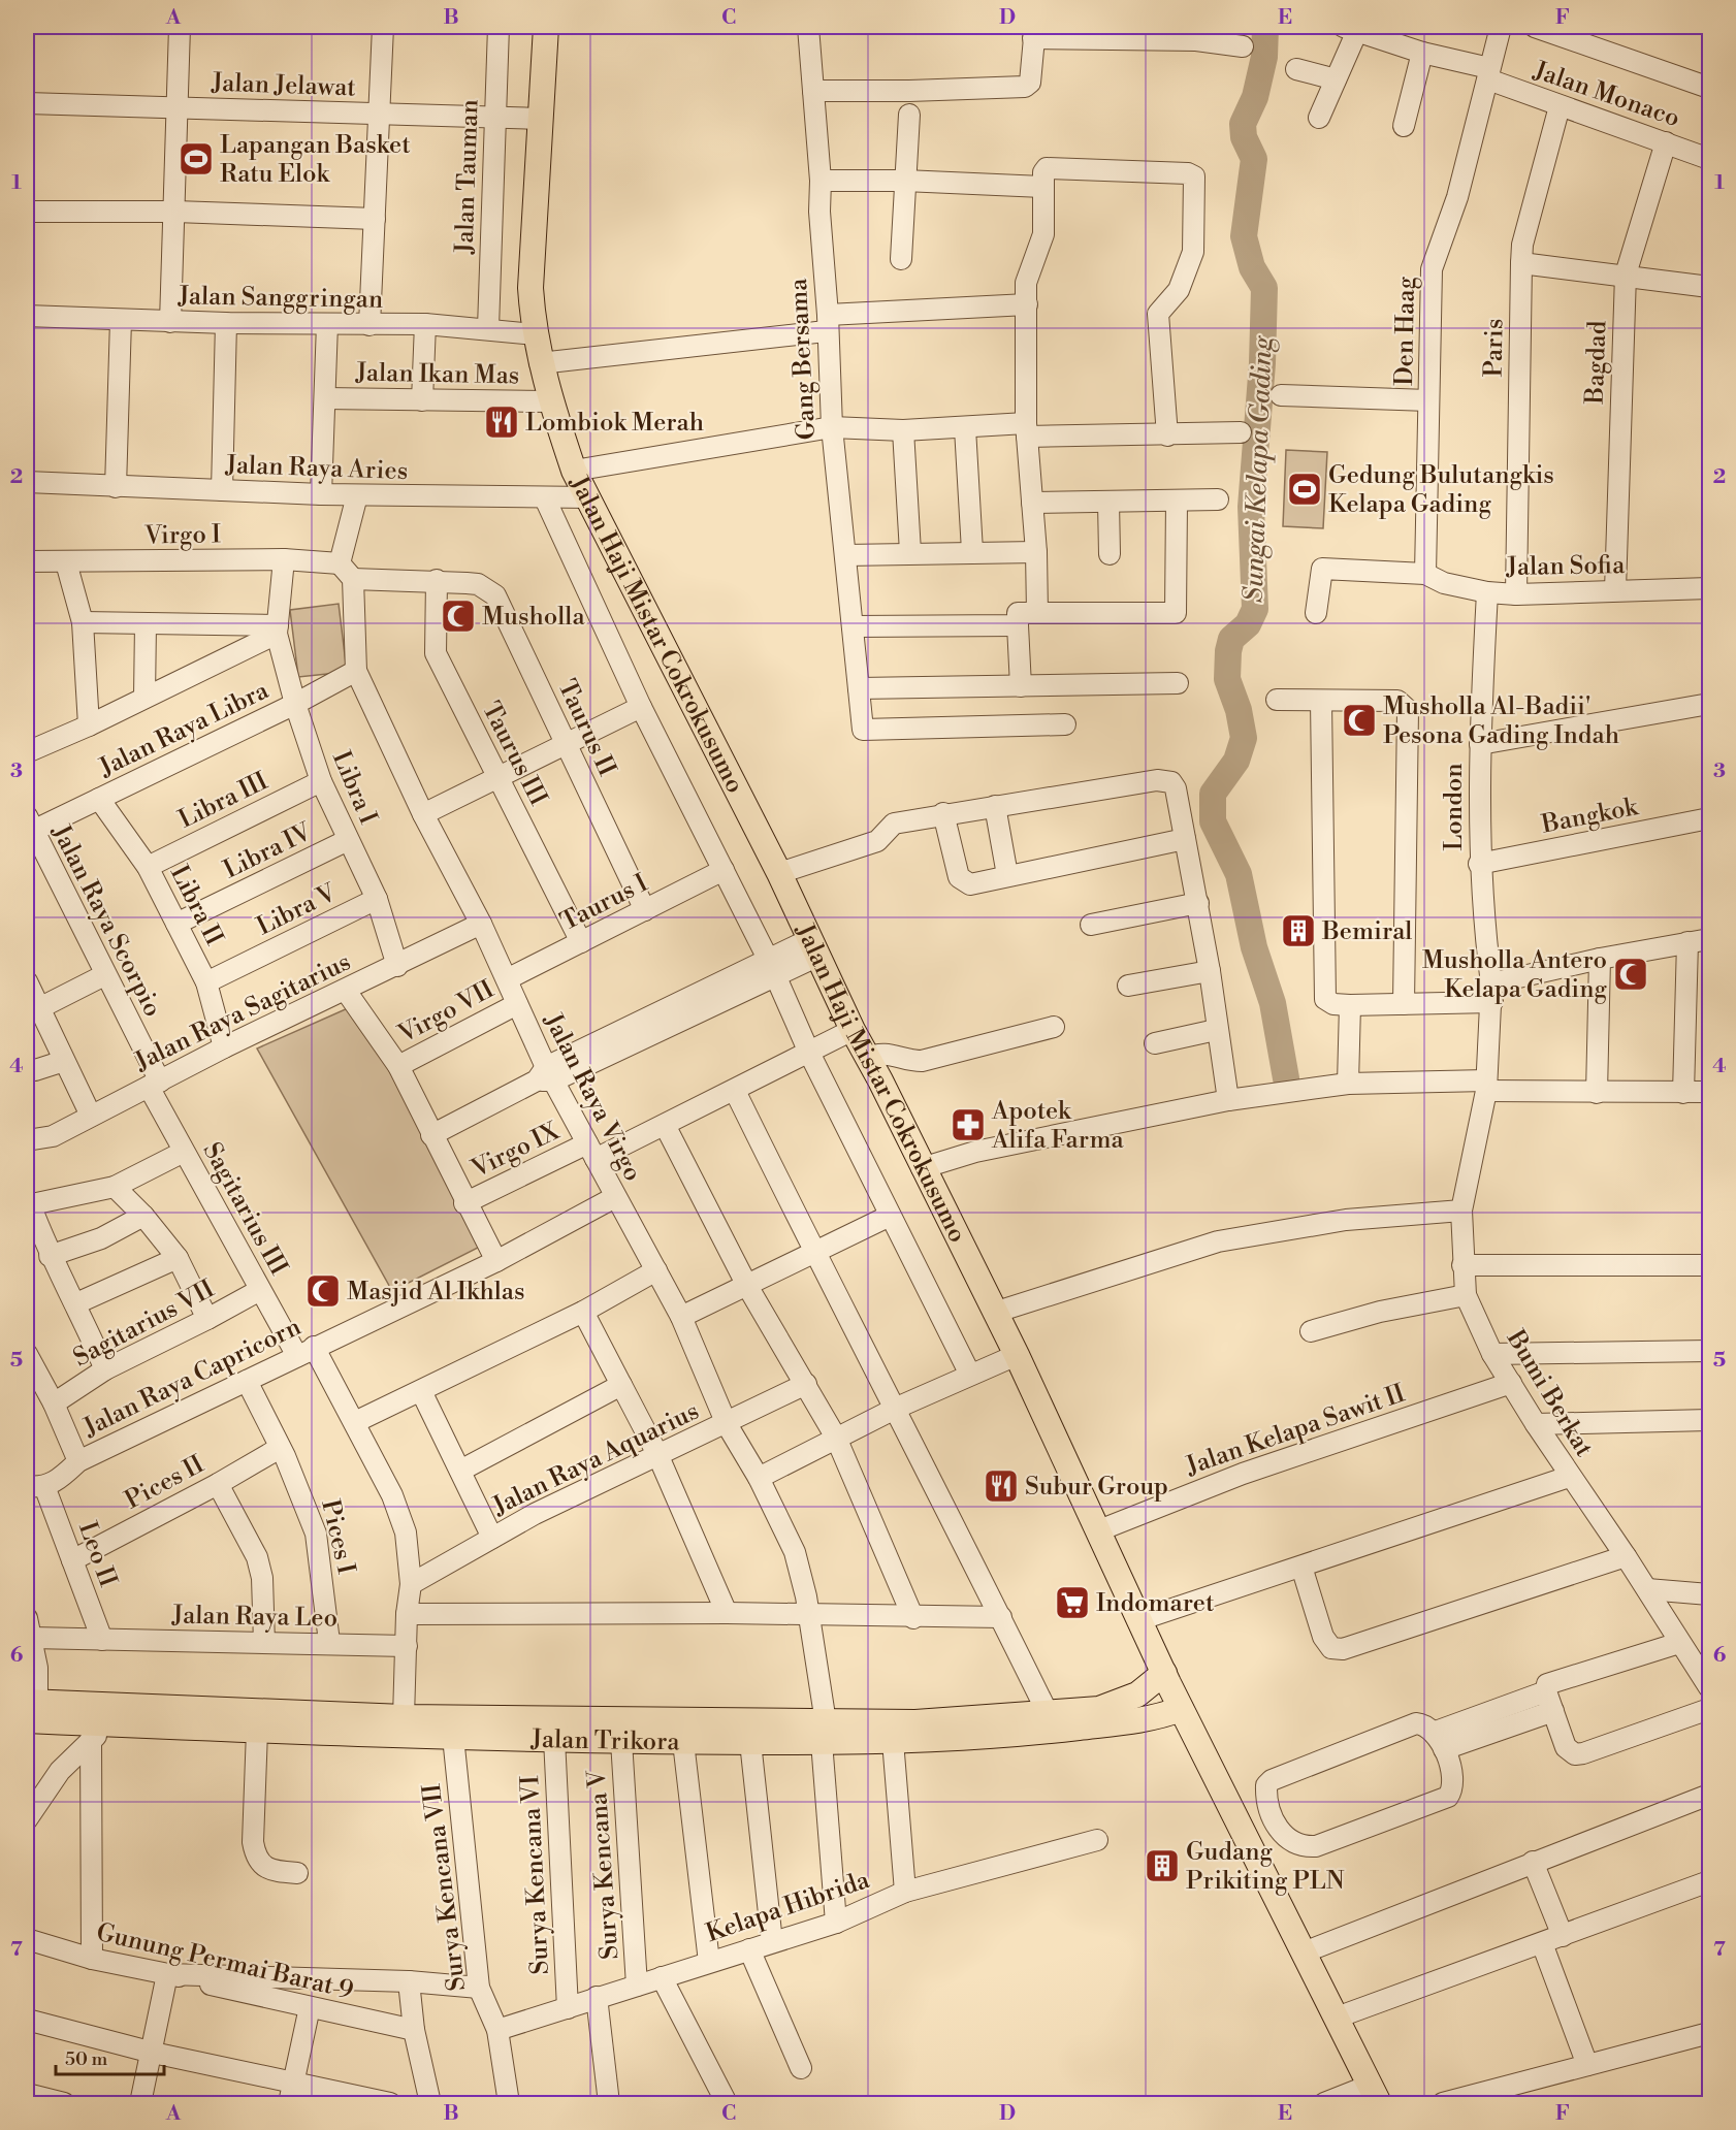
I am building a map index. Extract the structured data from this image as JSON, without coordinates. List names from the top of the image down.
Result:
{
  "streets": {
    "main road": ["Jalan Haji Mistar Cokrokusumo", "Jalan Trikora"],
    "street": [
      "Jalan Jelawat",
      "Jalan Monaco",
      "Jalan Tauman",
      "Jalan Sanggringan",
      "Den Haag",
      "Paris",
      "Gang Bersama",
      "Bagdad",
      "Jalan Ikan Mas",
      "Jalan Raya Aries",
      "Virgo I",
      "Jalan Sofia",
      "Taurus II",
      "Jalan Raya Libra",
      "Taurus III",
      "Libra I",
      "Libra III",
      "London",
      "Bangkok",
      "Libra IV",
      "Taurus I",
      "Libra II",
      "Libra V",
      "Jalan Raya Scorpio",
      "Jalan Raya Sagitarius",
      "Virgo VII",
      "Jalan Raya Virgo",
      "Virgo IX",
      "Sagitarius III",
      "Sagitarius VII",
      "Jalan Raya Capricorn",
      "Bumi Berkat",
      "Jalan Kelapa Sawit II",
      "Jalan Raya Aquarius",
      "Pices II",
      "Pices I",
      "Leo II",
      "Jalan Raya Leo",
      "Surya Kencana V",
      "Surya Kencana VI",
      "Surya Kencana VII",
      "Kelapa Hibrida",
      "Gunung Permai Barat 9"
    ]
  },
  "crossings": [
    ["Jalan Jelawat", "Jalan Tauman"],
    ["Jalan Jelawat", "Jalan Haji Mistar Cokrokusumo"],
    ["Jalan Monaco", "Den Haag"],
    ["Jalan Monaco", "Paris"],
    ["Jalan Monaco", "Bagdad"],
    ["Jalan Tauman", "Jalan Sanggringan"],
    ["Jalan Sanggringan", "Jalan Haji Mistar Cokrokusumo"],
    ["Den Haag", "Jalan Sofia"],
    ["Paris", "Jalan Sofia"],
    ["Bagdad", "Jalan Sofia"],
    ["Jalan Ikan Mas", "Jalan Haji Mistar Cokrokusumo"],
    ["Jalan Raya Aries", "Jalan Haji Mistar Cokrokusumo"],
    ["Jalan Sofia", "London"],
    ["Jalan Haji Mistar Cokrokusumo", "Virgo IX"],
    ["Jalan Haji Mistar Cokrokusumo", "Jalan Kelapa Sawit II"],
    ["Jalan Haji Mistar Cokrokusumo", "Jalan Trikora"],
    ["Taurus II", "Taurus III"],
    ["Taurus II", "Taurus I"],
    ["Taurus II", "Jalan Raya Virgo"],
    ["Jalan Raya Libra", "Libra I"],
    ["Jalan Raya Libra", "Libra II"],
    ["Jalan Raya Libra", "Jalan Raya Scorpio"],
    ["Jalan Raya Libra", "Jalan Raya Virgo"],
    ["Taurus III", "Taurus I"],
    ["Libra I", "Libra III"],
    ["Libra I", "Libra IV"],
    ["Libra I", "Libra V"],
    ["Libra I", "Jalan Raya Sagitarius"],
    ["Libra III", "Libra II"],
    ["London", "Bangkok"],
    ["London", "Bumi Berkat"],
    ["Libra IV", "Libra II"],
    ["Taurus I", "Jalan Raya Virgo"],
    ["Libra II", "Libra V"],
    ["Libra II", "Jalan Raya Sagitarius"],
    ["Jalan Raya Scorpio", "Jalan Raya Sagitarius"],
    ["Jalan Raya Scorpio", "Sagitarius III"],
    ["Jalan Raya Sagitarius", "Jalan Raya Virgo"],
    ["Jalan Raya Sagitarius", "Sagitarius III"],
    ["Virgo VII", "Jalan Raya Virgo"],
    ["Jalan Raya Virgo", "Virgo IX"],
    ["Jalan Raya Virgo", "Jalan Raya Capricorn"],
    ["Jalan Raya Virgo", "Jalan Raya Aquarius"],
    ["Jalan Raya Virgo", "Jalan Trikora"],
    ["Jalan Raya Virgo", "Kelapa Hibrida"],
    ["Sagitarius III", "Sagitarius VII"],
    ["Sagitarius III", "Jalan Raya Capricorn"],
    ["Sagitarius III", "Jalan Raya Aquarius"],
    ["Sagitarius III", "Jalan Raya Leo"],
    ["Sagitarius III", "Jalan Trikora"],
    ["Jalan Raya Capricorn", "Pices I"],
    ["Jalan Raya Capricorn", "Leo II"],
    ["Bumi Berkat", "Jalan Kelapa Sawit II"],
    ["Pices II", "Pices I"],
    ["Pices II", "Leo II"],
    ["Pices I", "Jalan Raya Leo"],
    ["Leo II", "Jalan Raya Leo"],
    ["Jalan Trikora", "Surya Kencana V"],
    ["Jalan Trikora", "Surya Kencana VI"],
    ["Jalan Trikora", "Surya Kencana VII"],
    ["Surya Kencana V", "Kelapa Hibrida"],
    ["Surya Kencana VI", "Kelapa Hibrida"],
    ["Surya Kencana VII", "Kelapa Hibrida"]
  ],
  "water": ["Sungai Kelapa Gading"],
  "places": {
    "sports": ["Lapangan Basket Ratu Elok", "Gedung Bulutangkis Kelapa Gading"],
    "restaurant": ["Lombiok Merah", "Subur Group"],
    "mosque": [
      "Musholla",
      "Musholla Al-Badii' Pesona Gading Indah",
      "Musholla Antero Kelapa Gading",
      "Masjid Al Ikhlas"
    ],
    "building": ["Bemiral", "Gudang Prikiting PLN"],
    "pharmacy": ["Apotek Alifa Farma"],
    "supermarket": ["Indomaret"]
  },
  "scale_bar": "50 m",
  "grid": {
    "columns": [
      "A",
      "B",
      "C",
      "D",
      "E",
      "F"
    ],
    "rows": [
      "1",
      "2",
      "3",
      "4",
      "5",
      "6",
      "7"
    ]
  }
}
